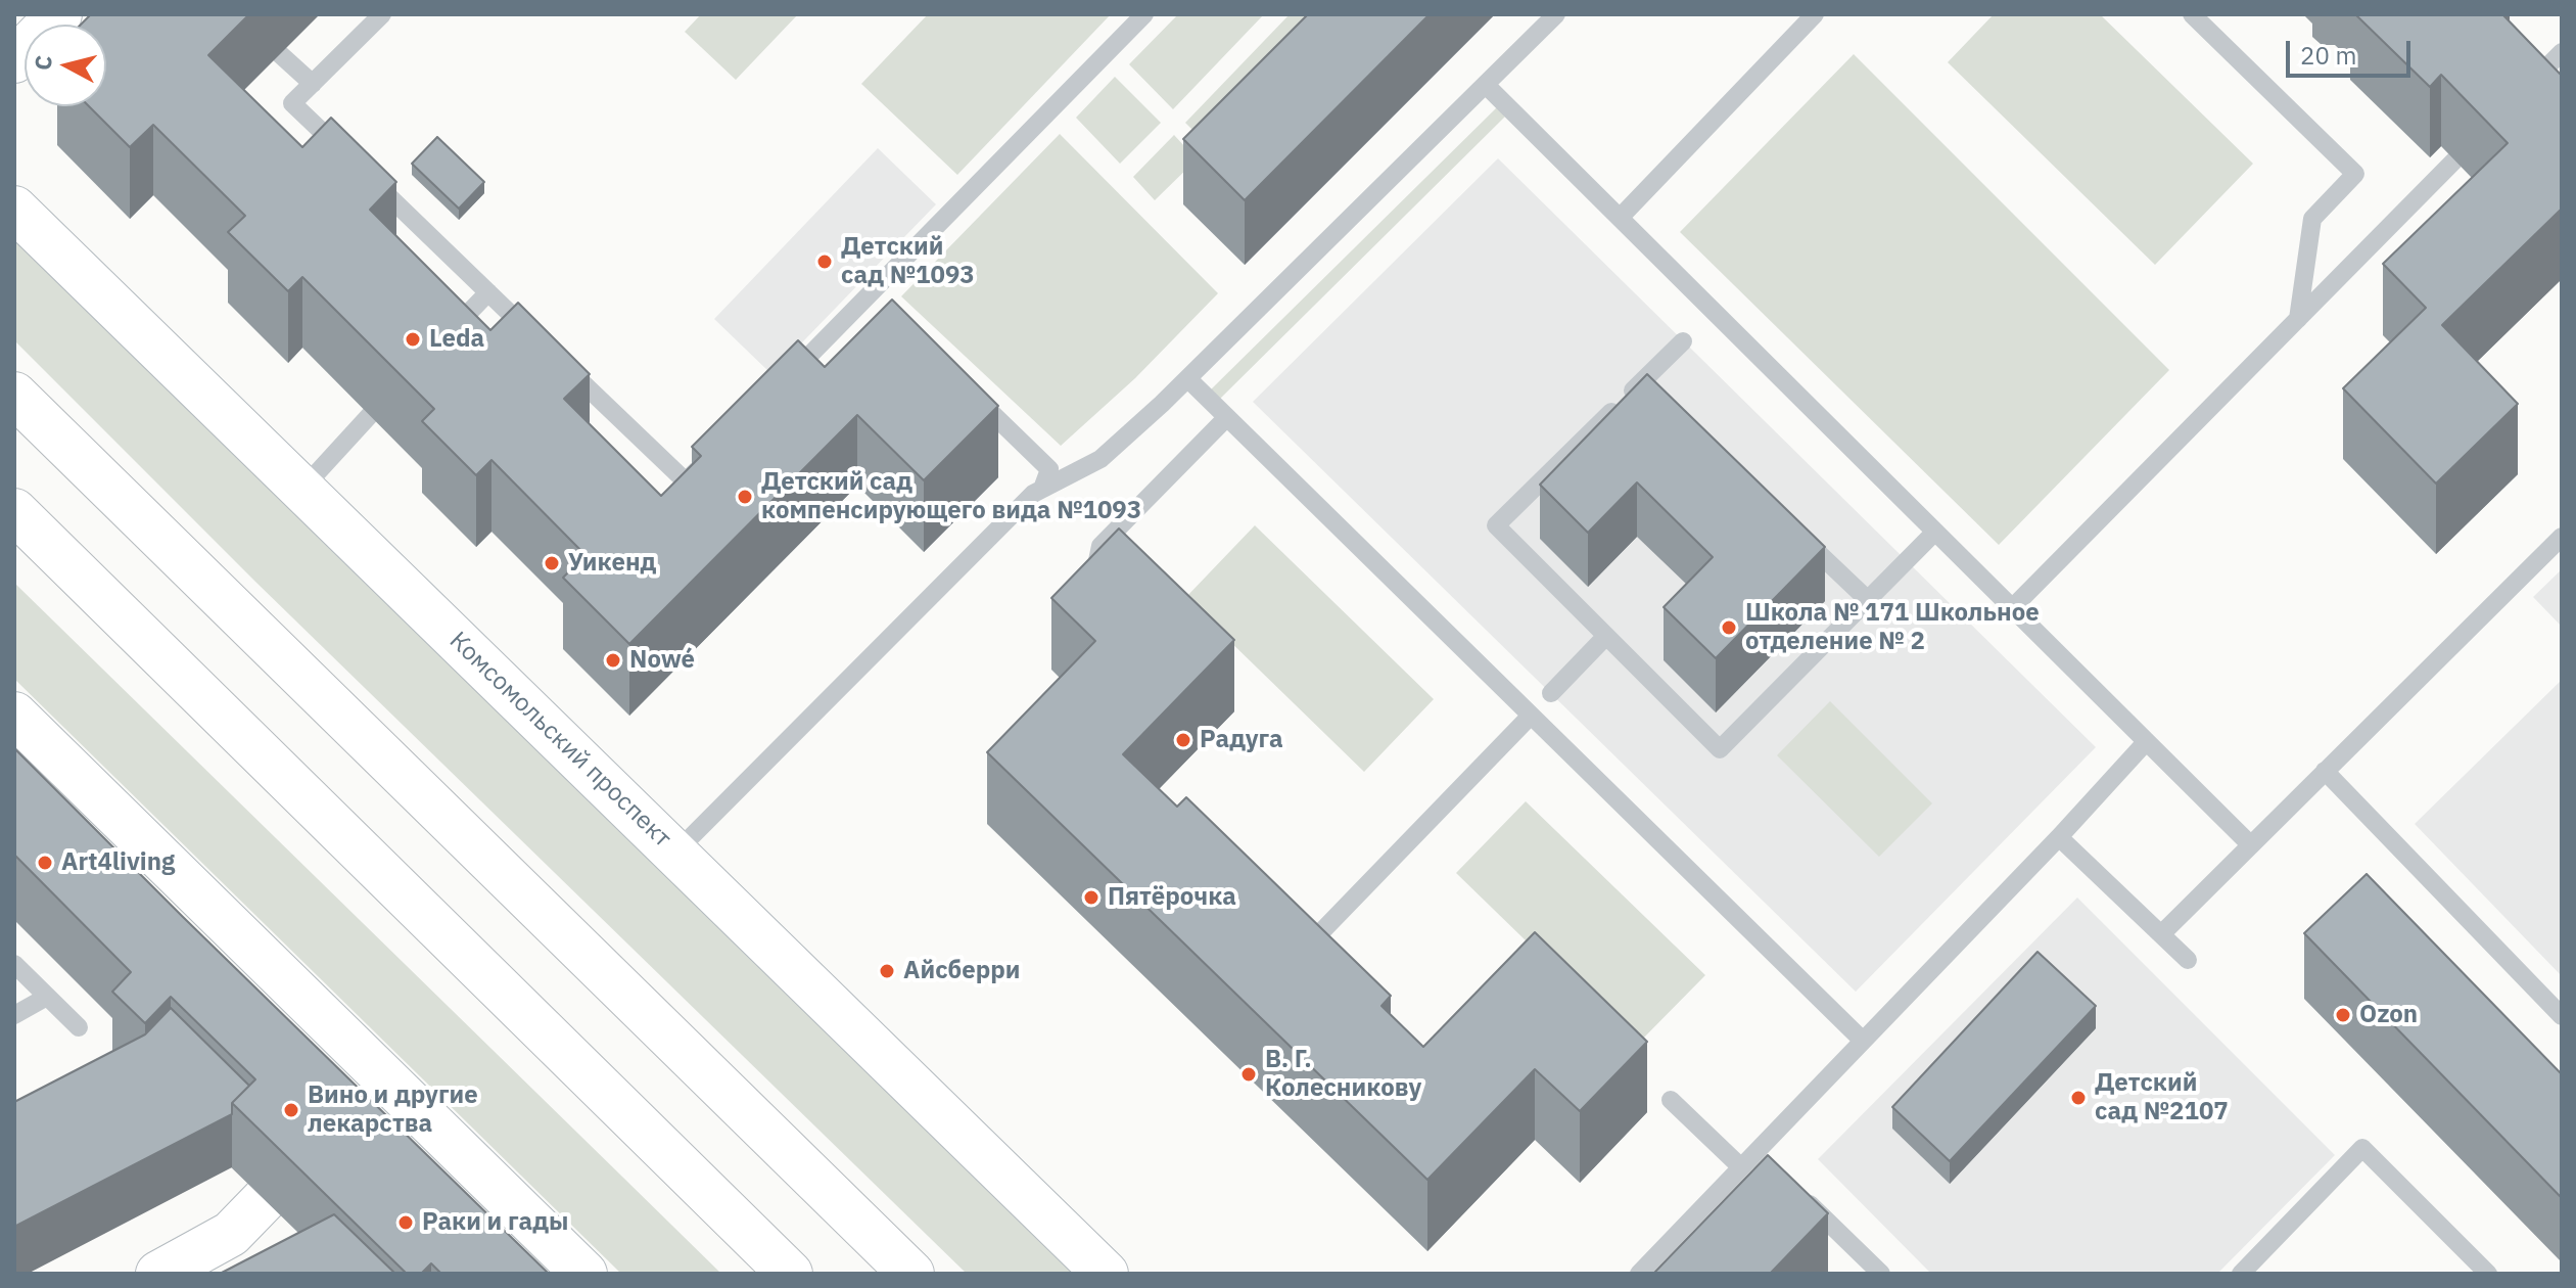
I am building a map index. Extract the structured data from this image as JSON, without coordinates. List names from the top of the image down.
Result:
{
  "streets": {
    "street": ["Комсомольский проспект"]
  },
  "places": [
    "Детский сад №1093",
    "Leda",
    "Детский сад компенсирующего вида №1093",
    "Уикенд",
    "Школа № 171 Школьное отделение № 2",
    "Nowé",
    "Радуга",
    "Art4living",
    "Пятёрочка",
    "Айсберри",
    "Ozon",
    "В. Г. Колесникову",
    "Детский сад №2107",
    "Вино и другие лекарства",
    "Раки и гады"
  ],
  "scale_bar": "20 m",
  "north": "left"
}
